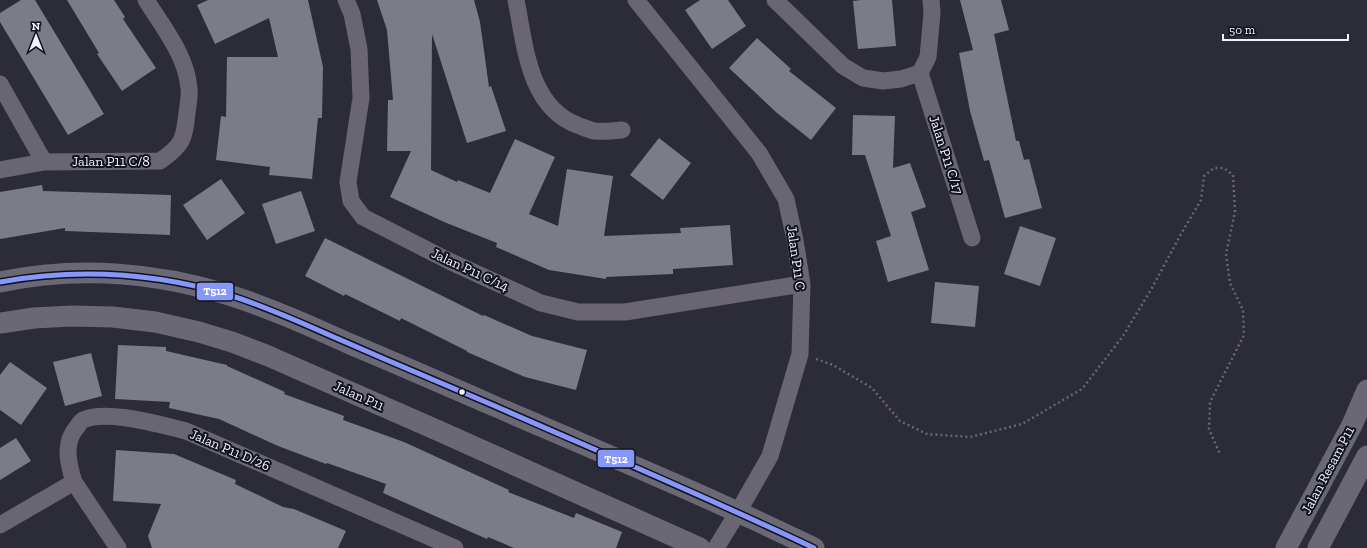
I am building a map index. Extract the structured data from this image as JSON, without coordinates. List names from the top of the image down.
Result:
{
  "streets": {
    "main road": ["Jalan P11", "Jalan Resam P11"],
    "street": [
      "Jalan P11 C/17",
      "Jalan P11 C/8",
      "Jalan P11 C",
      "Jalan P11 C/14",
      "Jalan P11 D/26"
    ]
  },
  "crossings": [
    ["Jalan P11 C", "Jalan P11 C/14"]
  ],
  "lines": ["transit line T512"],
  "scale_bar": "50 m",
  "north": "top"
}
